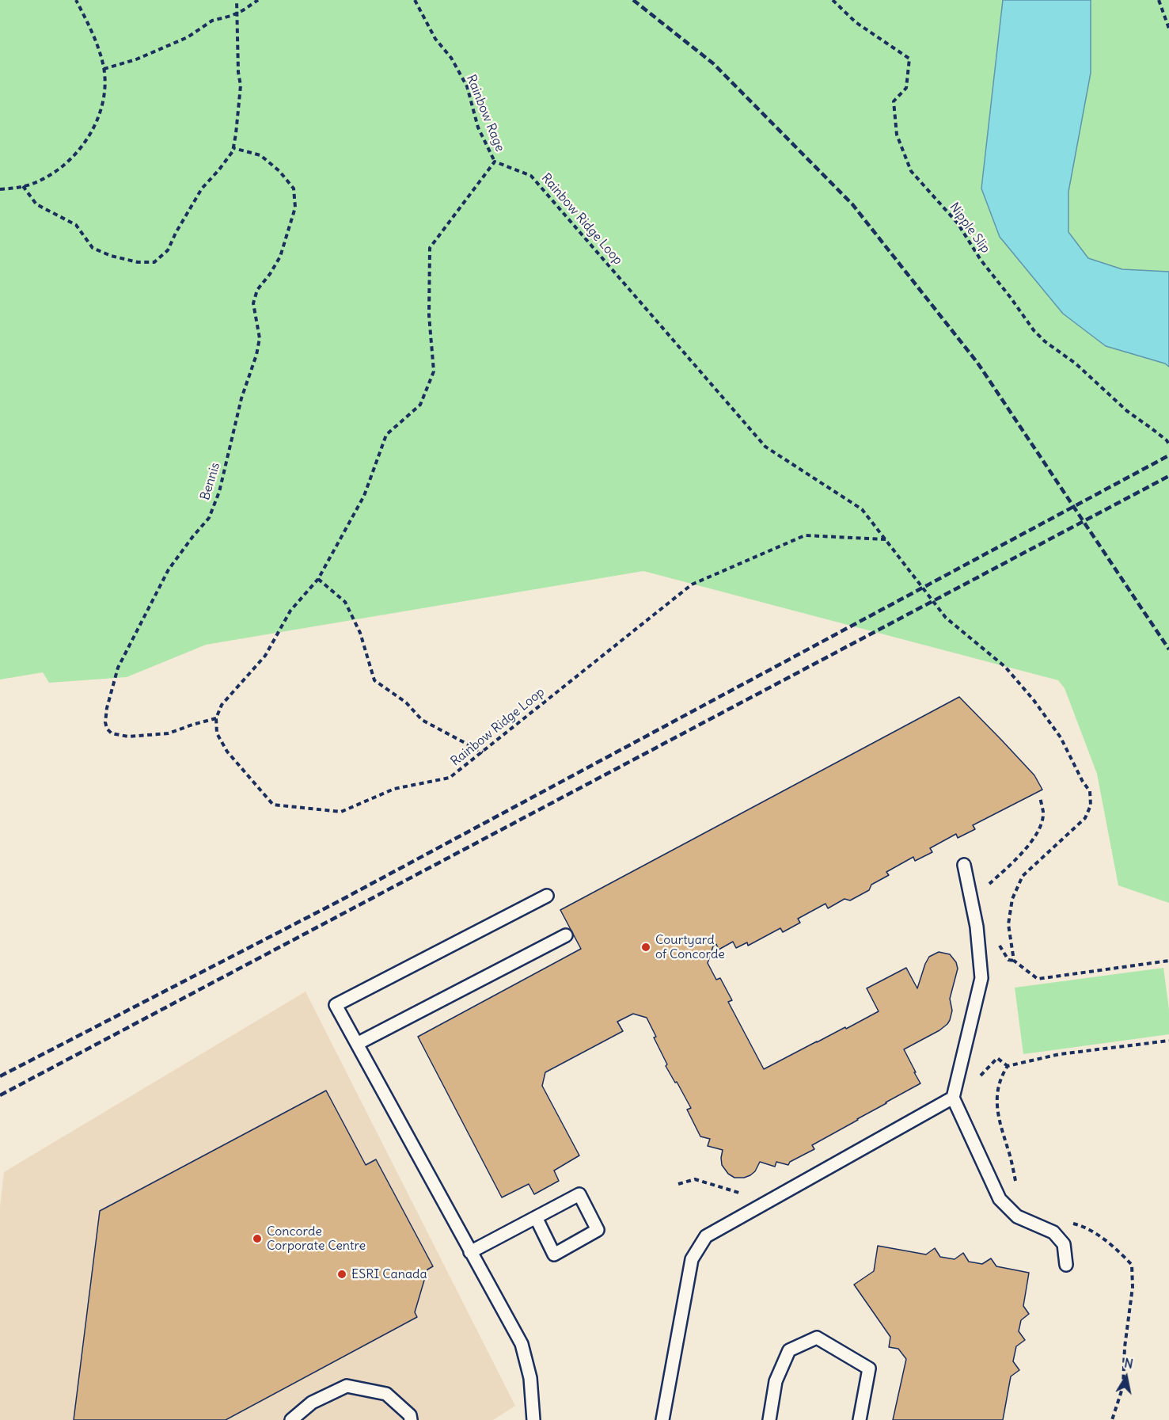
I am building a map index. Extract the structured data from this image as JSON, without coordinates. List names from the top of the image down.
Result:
{
  "streets": {
    "path": [
      "Rainbow Rage",
      "Rainbow Ridge Loop",
      "Nipple Slip",
      "Bennis"
    ]
  },
  "crossings": [
    ["Rainbow Rage", "Rainbow Ridge Loop"],
    ["Rainbow Ridge Loop", "Bennis"]
  ],
  "places": ["Courtyard of Concorde", "Concorde Corporate Centre", "ESRI Canada"],
  "north": "top"
}
